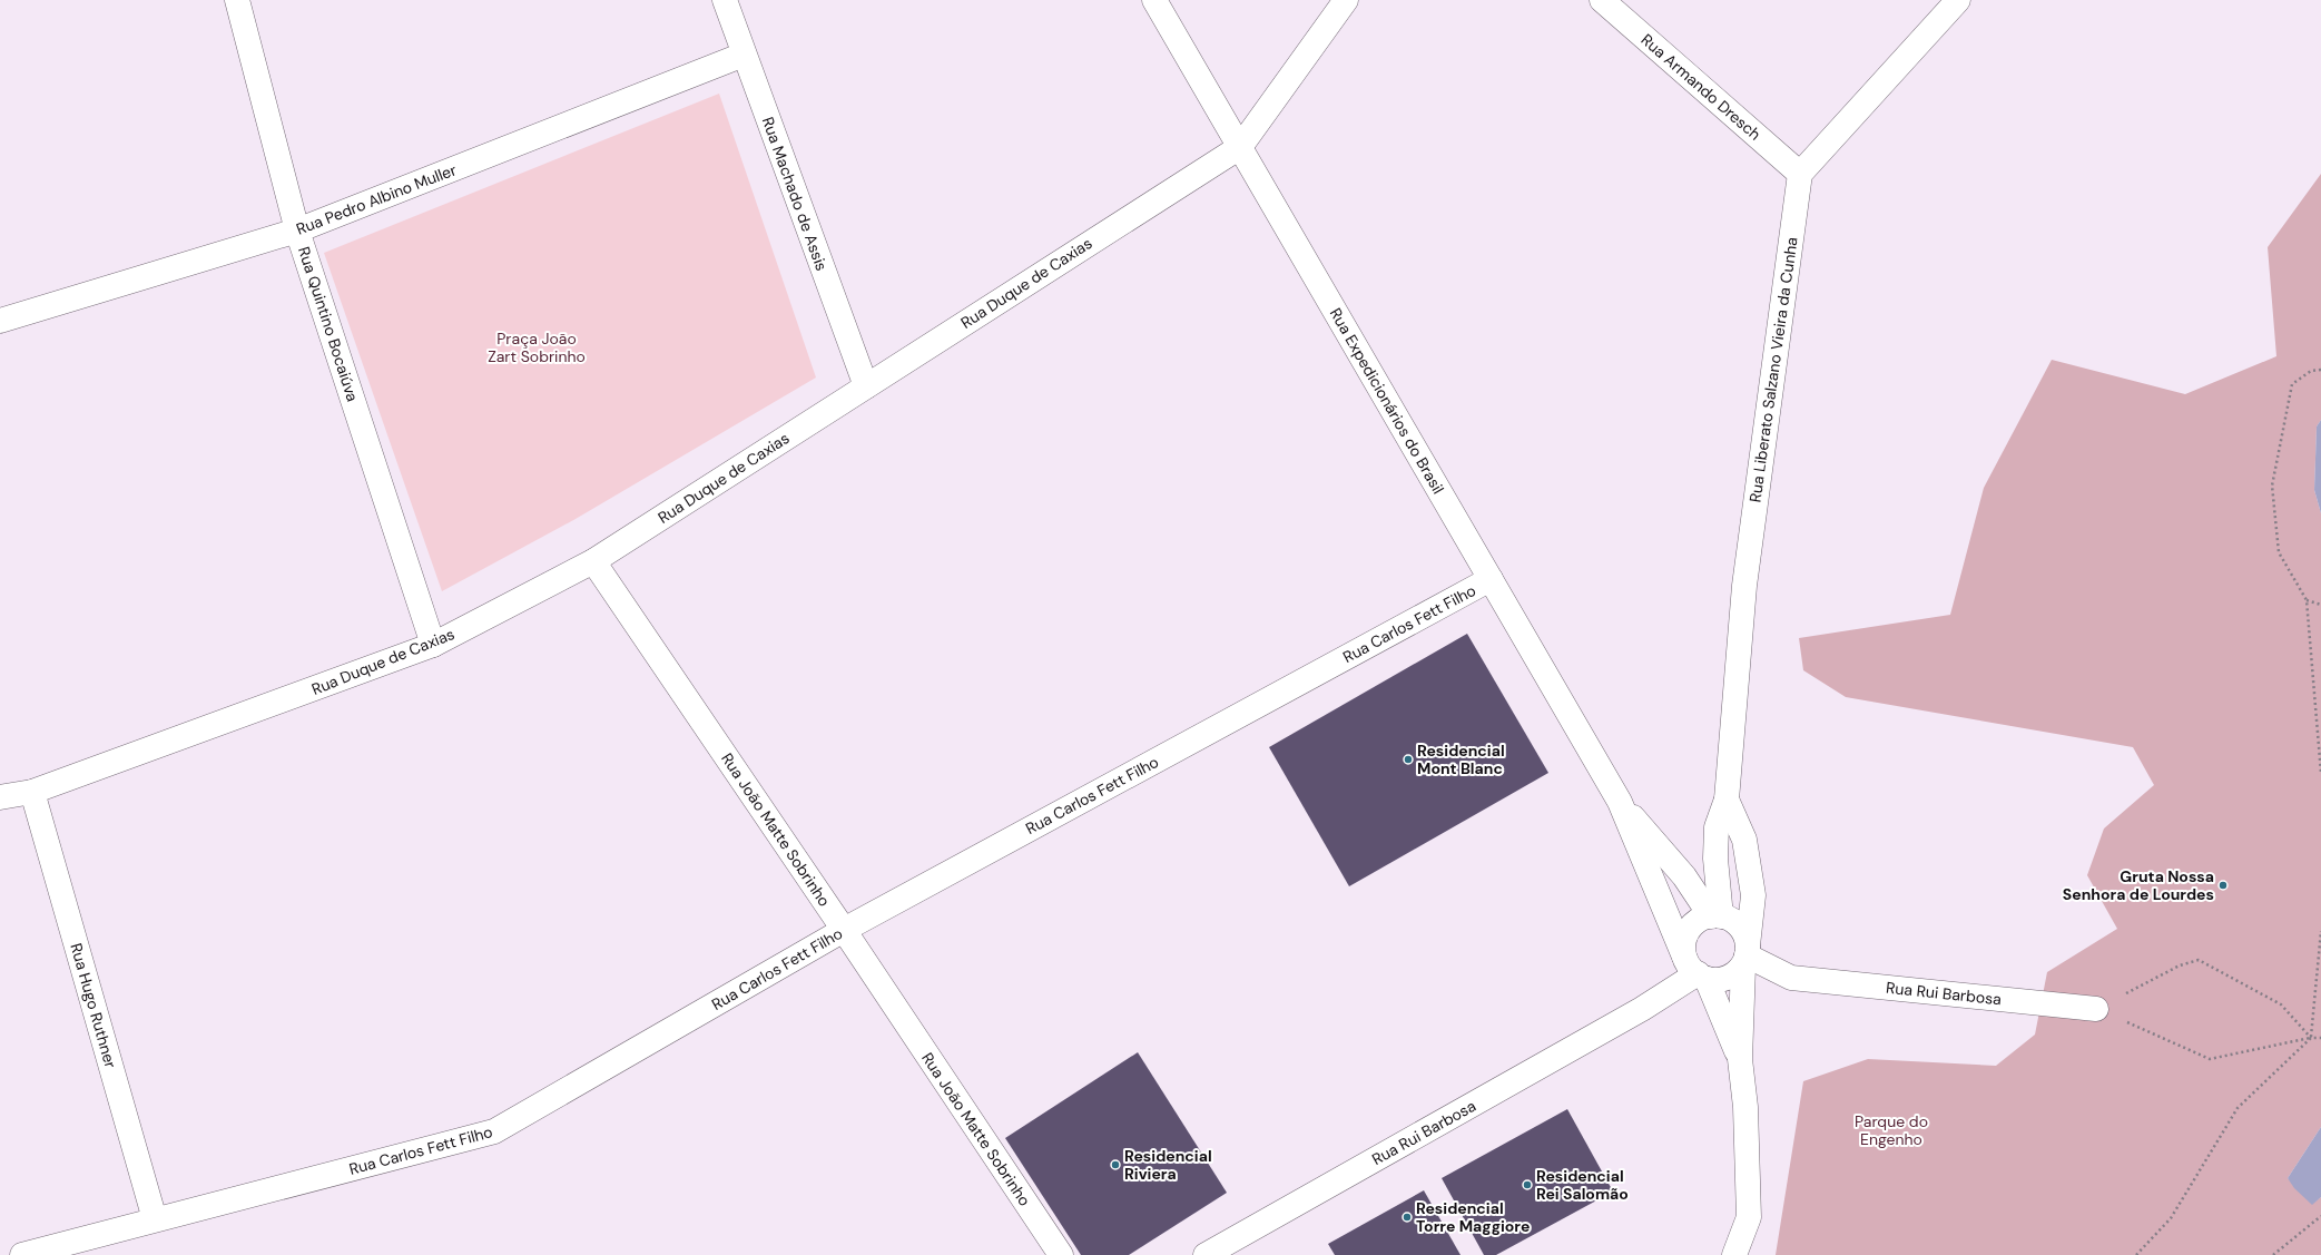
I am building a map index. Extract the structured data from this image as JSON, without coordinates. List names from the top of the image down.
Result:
{
  "streets": {
    "street": [
      "Rua Armando Dresch",
      "Rua Machado de Assis",
      "Rua Pedro Albino Muller",
      "Rua Duque de Caxias",
      "Rua Quintino Bocaiúva",
      "Rua Liberato Salzano Vieira da Cunha",
      "Rua Expedicionários do Brasil",
      "Rua Carlos Fett Filho",
      "Rua João Matte Sobrinho",
      "Rua Rui Barbosa",
      "Rua Hugo Ruthner"
    ]
  },
  "crossings": [
    ["Rua Armando Dresch", "Rua Liberato Salzano Vieira da Cunha"],
    ["Rua Machado de Assis", "Rua Pedro Albino Muller"],
    ["Rua Machado de Assis", "Rua Duque de Caxias"],
    ["Rua Pedro Albino Muller", "Rua Quintino Bocaiúva"],
    ["Rua Duque de Caxias", "Rua Quintino Bocaiúva"],
    ["Rua Duque de Caxias", "Rua Expedicionários do Brasil"],
    ["Rua Duque de Caxias", "Rua João Matte Sobrinho"],
    ["Rua Duque de Caxias", "Rua Hugo Ruthner"],
    ["Rua Liberato Salzano Vieira da Cunha", "Rua Expedicionários do Brasil"],
    ["Rua Liberato Salzano Vieira da Cunha", "Rua Rui Barbosa"],
    ["Rua Expedicionários do Brasil", "Rua Carlos Fett Filho"],
    ["Rua Expedicionários do Brasil", "Rua Rui Barbosa"],
    ["Rua Carlos Fett Filho", "Rua João Matte Sobrinho"],
    ["Rua Carlos Fett Filho", "Rua Hugo Ruthner"]
  ],
  "parks": ["Praça João Zart Sobrinho", "Parque do Engenho"],
  "places": [
    "Residencial Mont Blanc",
    "Gruta Nossa Senhora de Lourdes",
    "Residencial Riviera",
    "Residencial Rei Salomão",
    "Residencial Torre Maggiore"
  ]
}
